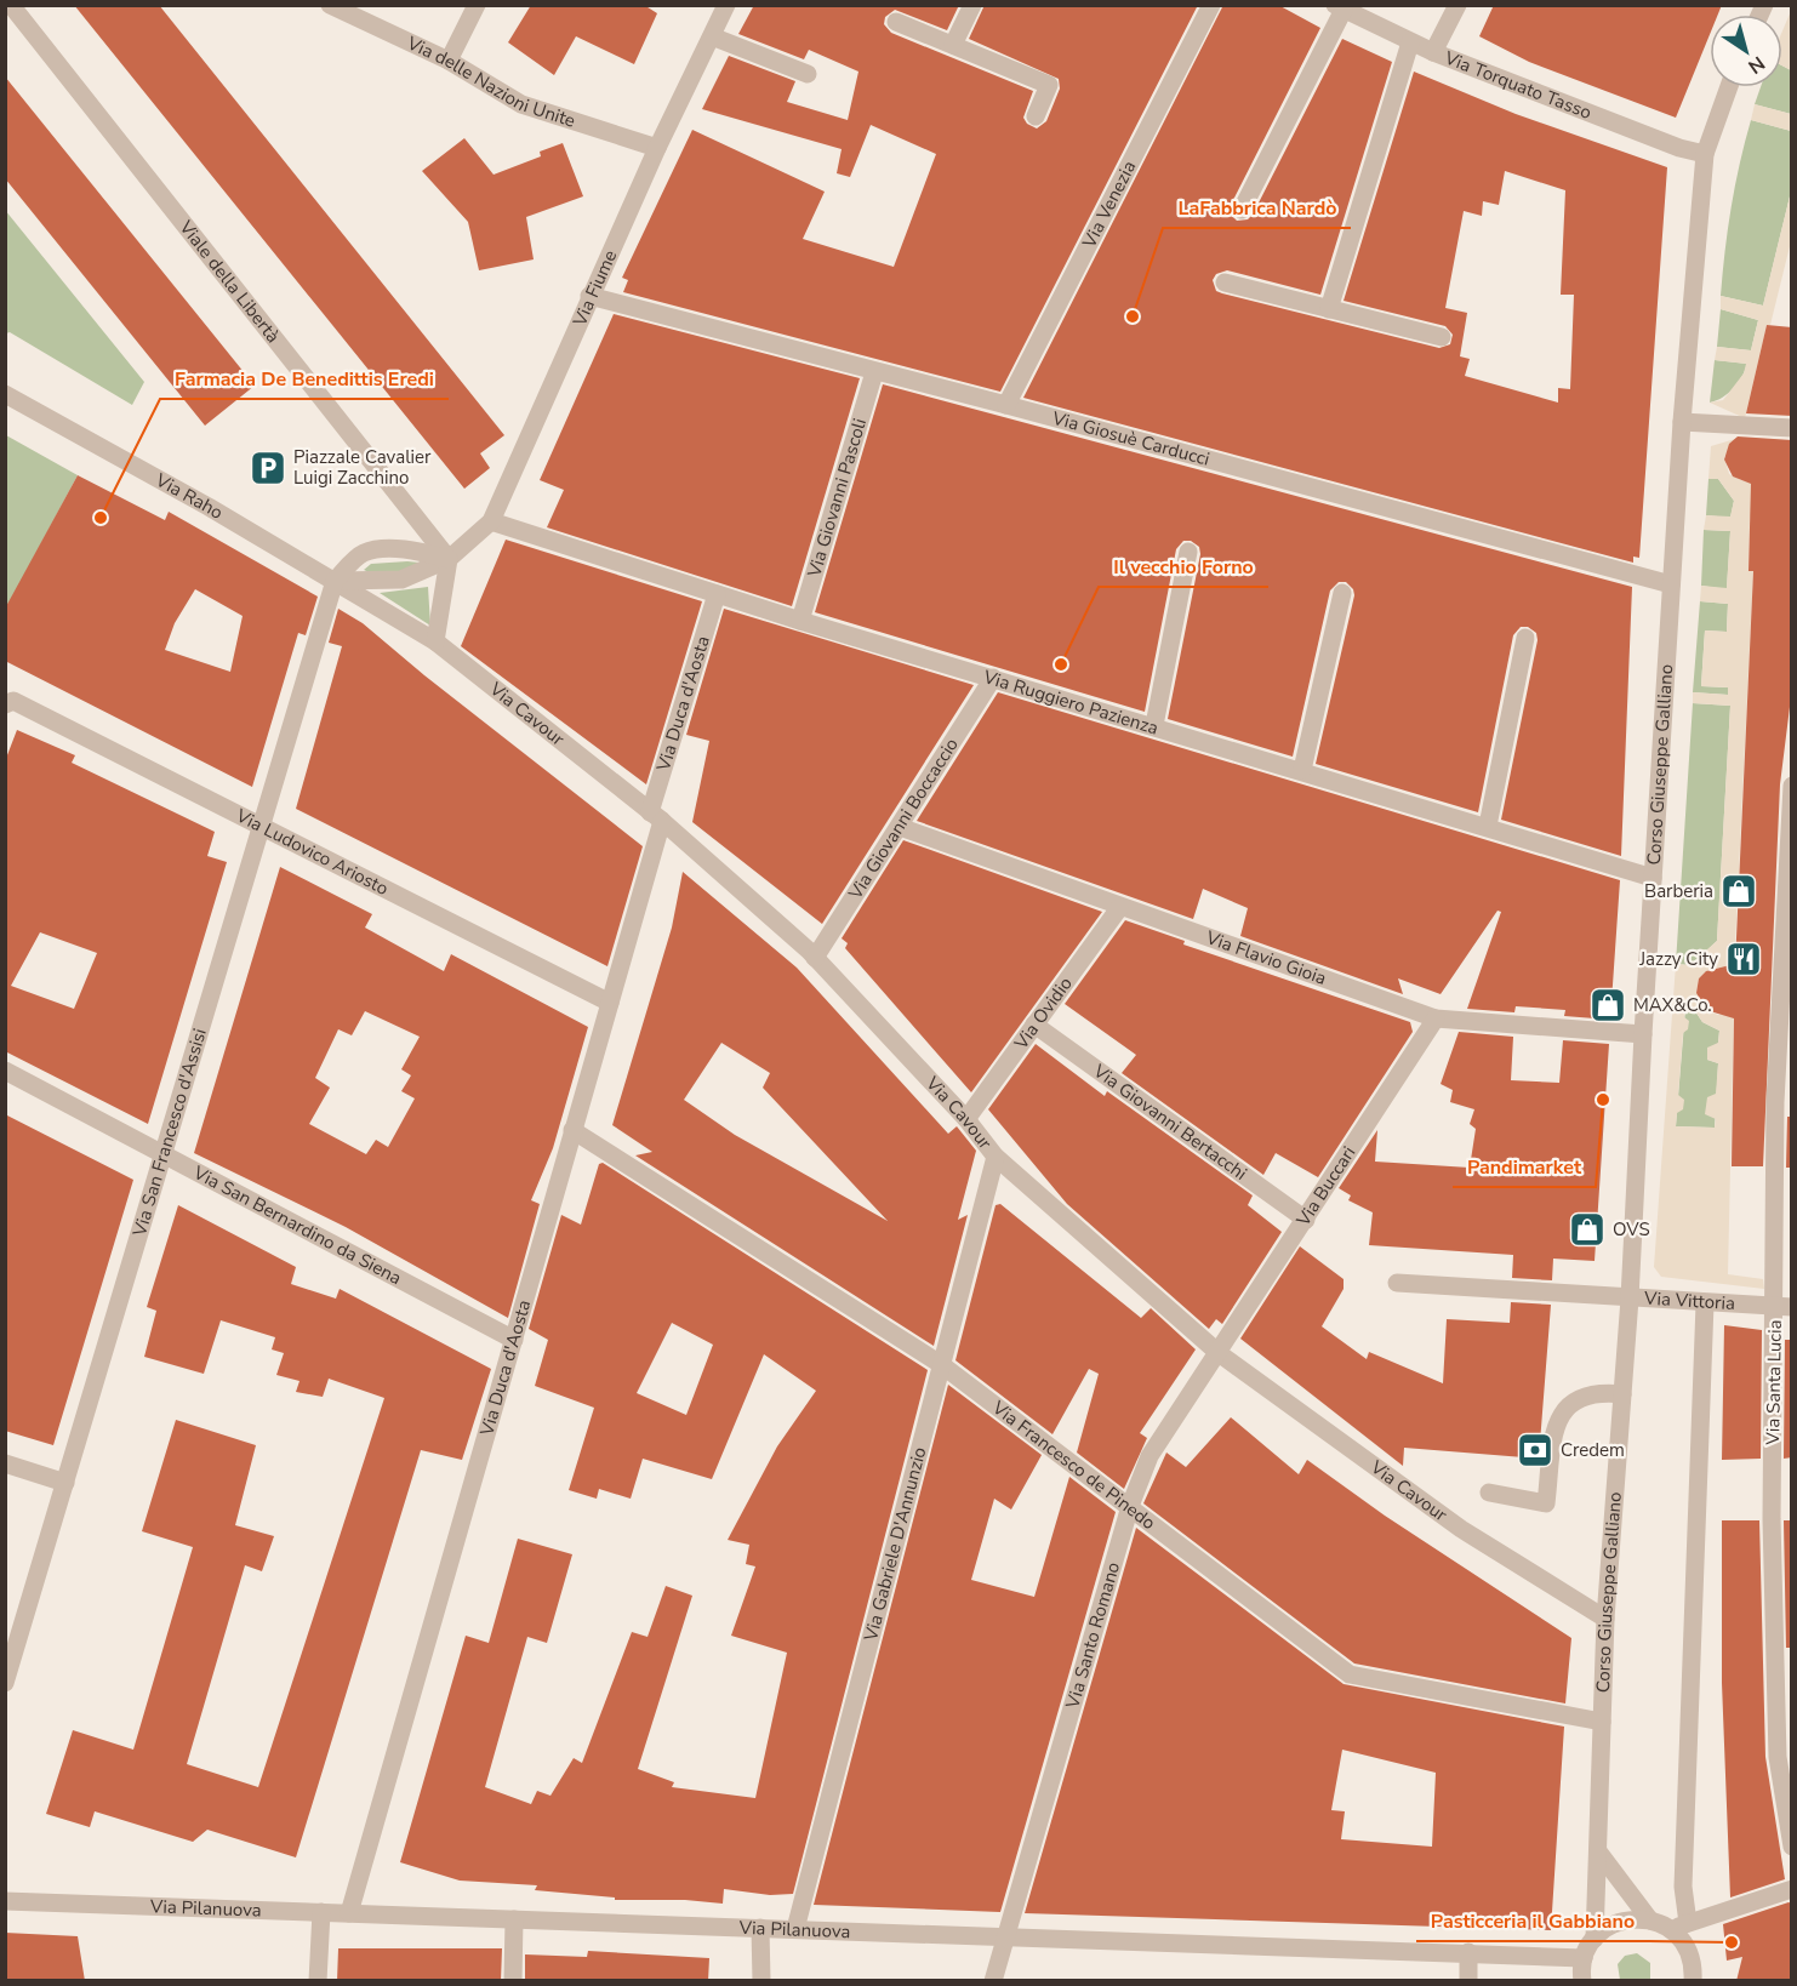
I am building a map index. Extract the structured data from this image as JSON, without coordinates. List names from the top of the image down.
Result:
{
  "streets": {
    "street": [
      "Via delle Nazioni Unite",
      "Via Torquato Tasso",
      "Via Venezia",
      "Viale della Libertà",
      "Via Fiume",
      "Via Giosuè Carducci",
      "Via Raho",
      "Via Giovanni Pascoli",
      "Via Ruggiero Pazienza",
      "Via Duca d'Aosta",
      "Via Cavour",
      "Corso Giuseppe Galliano",
      "Via Giovanni Boccaccio",
      "Via Ludovico Ariosto",
      "Via Flavio Gioia",
      "Via Ovidio",
      "Via Giovanni Bertacchi",
      "Via San Francesco d'Assisi",
      "Via Buccari",
      "Via San Bernardino da Siena",
      "Via Vittoria",
      "Via Santa Lucia",
      "Via Francesco de Pinedo",
      "Via Gabriele D'Annunzio",
      "Via Santo Romano",
      "Via Pilanuova"
    ]
  },
  "crossings": [
    ["Via delle Nazioni Unite", "Via Fiume"],
    ["Via Torquato Tasso", "Corso Giuseppe Galliano"],
    ["Via Venezia", "Via Giosuè Carducci"],
    ["Viale della Libertà", "Via Fiume"],
    ["Via Fiume", "Via Giosuè Carducci"],
    ["Via Fiume", "Via Raho"],
    ["Via Fiume", "Via Ruggiero Pazienza"],
    ["Via Fiume", "Via Cavour"],
    ["Via Fiume", "Via San Francesco d'Assisi"],
    ["Via Giosuè Carducci", "Via Giovanni Pascoli"],
    ["Via Giosuè Carducci", "Corso Giuseppe Galliano"],
    ["Via Raho", "Via Cavour"],
    ["Via Raho", "Via San Francesco d'Assisi"],
    ["Via Giovanni Pascoli", "Via Ruggiero Pazienza"],
    ["Via Ruggiero Pazienza", "Via Duca d'Aosta"],
    ["Via Ruggiero Pazienza", "Corso Giuseppe Galliano"],
    ["Via Ruggiero Pazienza", "Via Giovanni Boccaccio"],
    ["Via Duca d'Aosta", "Via Cavour"],
    ["Via Duca d'Aosta", "Via Ludovico Ariosto"],
    ["Via Duca d'Aosta", "Via San Bernardino da Siena"],
    ["Via Duca d'Aosta", "Via Francesco de Pinedo"],
    ["Via Duca d'Aosta", "Via Pilanuova"],
    ["Via Cavour", "Corso Giuseppe Galliano"],
    ["Via Cavour", "Via Giovanni Boccaccio"],
    ["Via Cavour", "Via Ovidio"],
    ["Via Cavour", "Via San Francesco d'Assisi"],
    ["Via Cavour", "Via Buccari"],
    ["Via Cavour", "Via Gabriele D'Annunzio"],
    ["Via Cavour", "Via Santo Romano"],
    ["Corso Giuseppe Galliano", "Via Flavio Gioia"],
    ["Corso Giuseppe Galliano", "Via Vittoria"],
    ["Corso Giuseppe Galliano", "Via Francesco de Pinedo"],
    ["Via Giovanni Boccaccio", "Via Flavio Gioia"],
    ["Via Ludovico Ariosto", "Via San Francesco d'Assisi"],
    ["Via Flavio Gioia", "Via Ovidio"],
    ["Via Flavio Gioia", "Via Buccari"],
    ["Via Ovidio", "Via Giovanni Bertacchi"],
    ["Via Giovanni Bertacchi", "Via Buccari"],
    ["Via San Francesco d'Assisi", "Via San Bernardino da Siena"],
    ["Via Buccari", "Via Santo Romano"],
    ["Via Vittoria", "Via Santa Lucia"],
    ["Via Francesco de Pinedo", "Via Gabriele D'Annunzio"],
    ["Via Francesco de Pinedo", "Via Santo Romano"],
    ["Via Gabriele D'Annunzio", "Via Pilanuova"],
    ["Via Santo Romano", "Via Pilanuova"]
  ],
  "places": {
    "other": [
      "LaFabbrica Nardò",
      "Farmacia De Benedittis Eredi",
      "Il vecchio Forno",
      "Pandimarket",
      "Pasticceria il Gabbiano"
    ],
    "parking": ["Piazzale Cavalier Luigi Zacchino"],
    "shop": ["Barberia", "MAX&Co.", "OVS"],
    "restaurant": ["Jazzy City"],
    "bank": ["Credem"]
  },
  "north": "bottom right"
}
